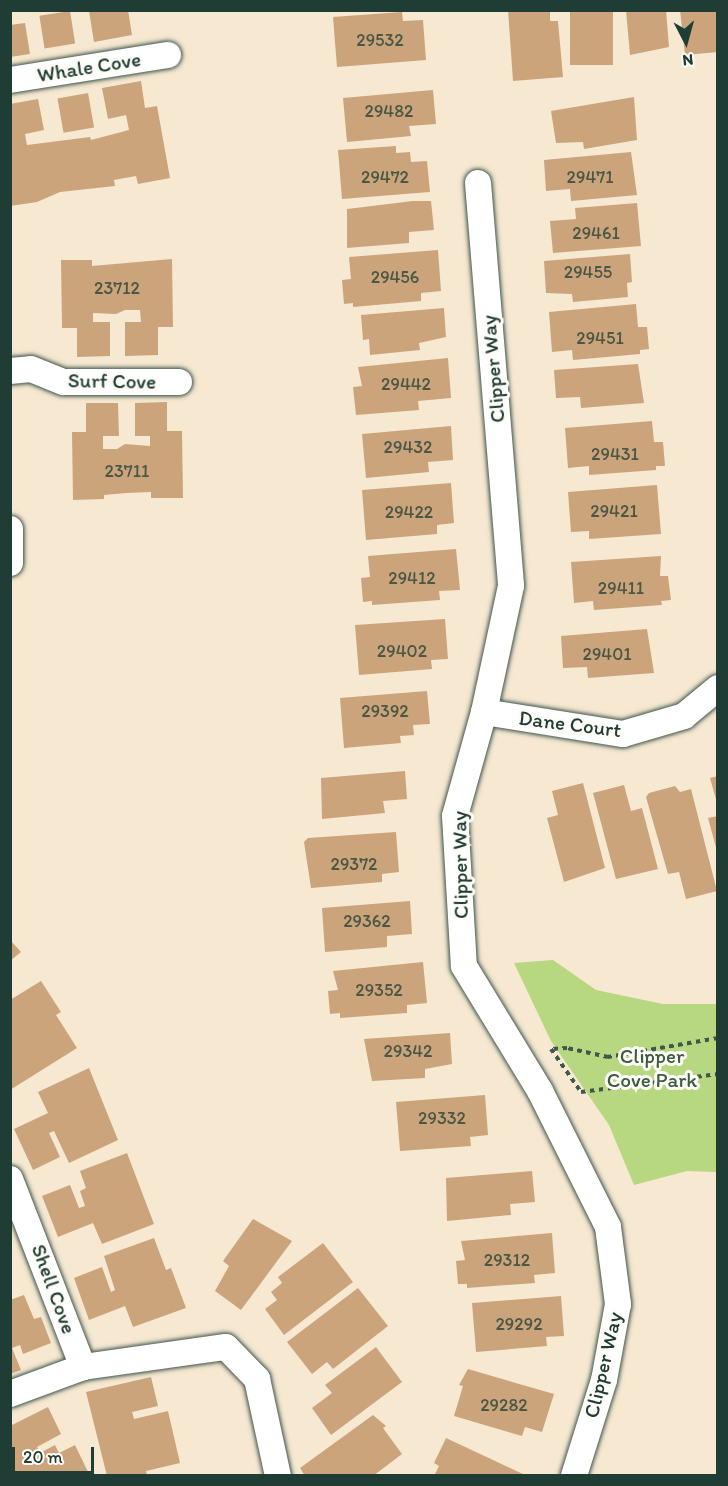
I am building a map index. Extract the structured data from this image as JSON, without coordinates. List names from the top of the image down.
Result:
{
  "streets": {
    "street": [
      "Whale Cove",
      "Clipper Way",
      "Surf Cove",
      "Dane Court",
      "Shell Cove"
    ]
  },
  "crossings": [
    ["Clipper Way", "Dane Court"]
  ],
  "parks": ["Clipper Cove Park"],
  "house_numbers": [
    "29532",
    "29482",
    "29472",
    "29471",
    "29461",
    "29455",
    "29456",
    "23712",
    "29451",
    "29442",
    "29432",
    "29431",
    "23711",
    "29421",
    "29422",
    "29412",
    "29411",
    "29402",
    "29401",
    "29392",
    "29372",
    "29362",
    "29352",
    "29342",
    "29332",
    "29312",
    "29292",
    "29282"
  ],
  "scale_bar": "20 m",
  "north": "bottom"
}
